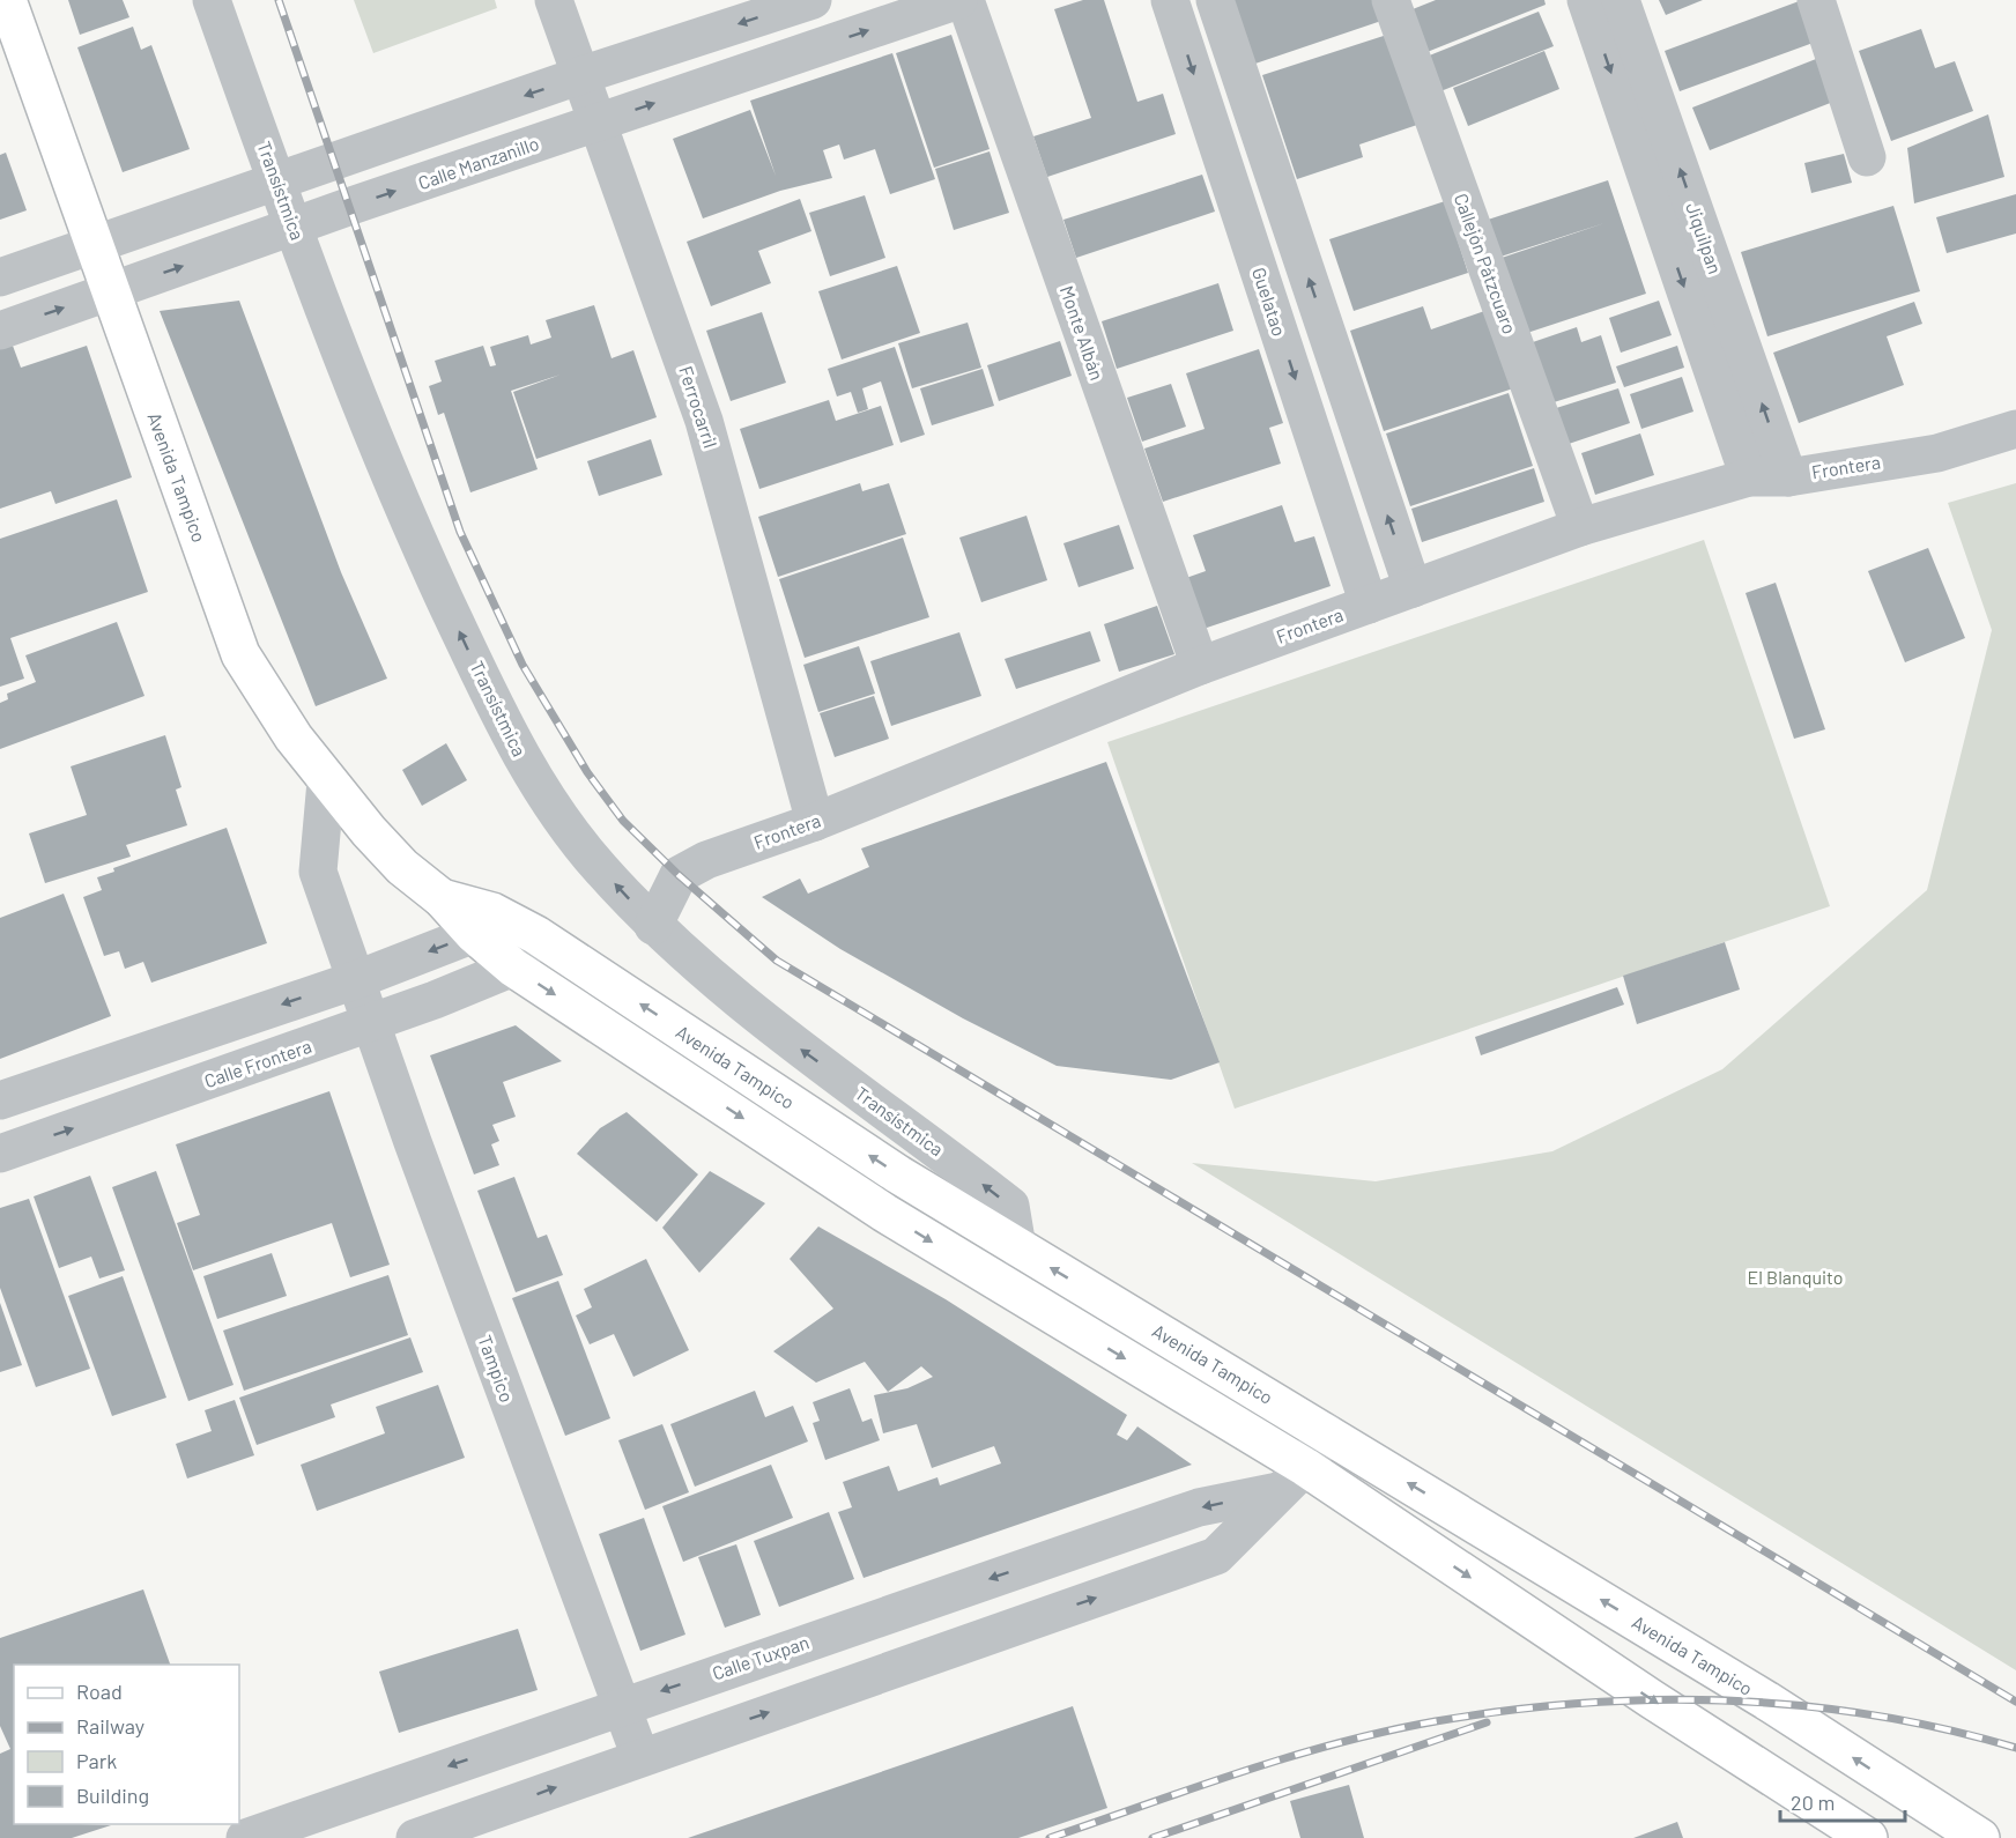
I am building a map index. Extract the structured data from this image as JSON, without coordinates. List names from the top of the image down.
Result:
{
  "streets": {
    "main road": ["Avenida Tampico"],
    "street": [
      "Calle Manzanillo",
      "Transístmica",
      "Jiquilpan",
      "Callejón Pátzcuaro",
      "Guelatao",
      "Monte Albán",
      "Ferrocarril",
      "Frontera",
      "Calle Frontera",
      "Tampico",
      "Calle Tuxpan"
    ]
  },
  "crossings": [
    ["Calle Manzanillo", "Transístmica"],
    ["Calle Manzanillo", "Ferrocarril"],
    ["Calle Manzanillo", "Avenida Tampico"],
    ["Transístmica", "Frontera"],
    ["Transístmica", "Avenida Tampico"],
    ["Jiquilpan", "Frontera"],
    ["Callejón Pátzcuaro", "Frontera"],
    ["Guelatao", "Frontera"],
    ["Monte Albán", "Frontera"],
    ["Ferrocarril", "Frontera"],
    ["Avenida Tampico", "Calle Frontera"],
    ["Avenida Tampico", "Tampico"],
    ["Avenida Tampico", "Calle Tuxpan"],
    ["Calle Frontera", "Tampico"],
    ["Tampico", "Calle Tuxpan"]
  ],
  "one_way": ["Transístmica"],
  "parks": ["El Blanquito"],
  "legend": [
    "Road",
    "Railway",
    "Park",
    "Building"
  ],
  "scale_bar": "20 m"
}
